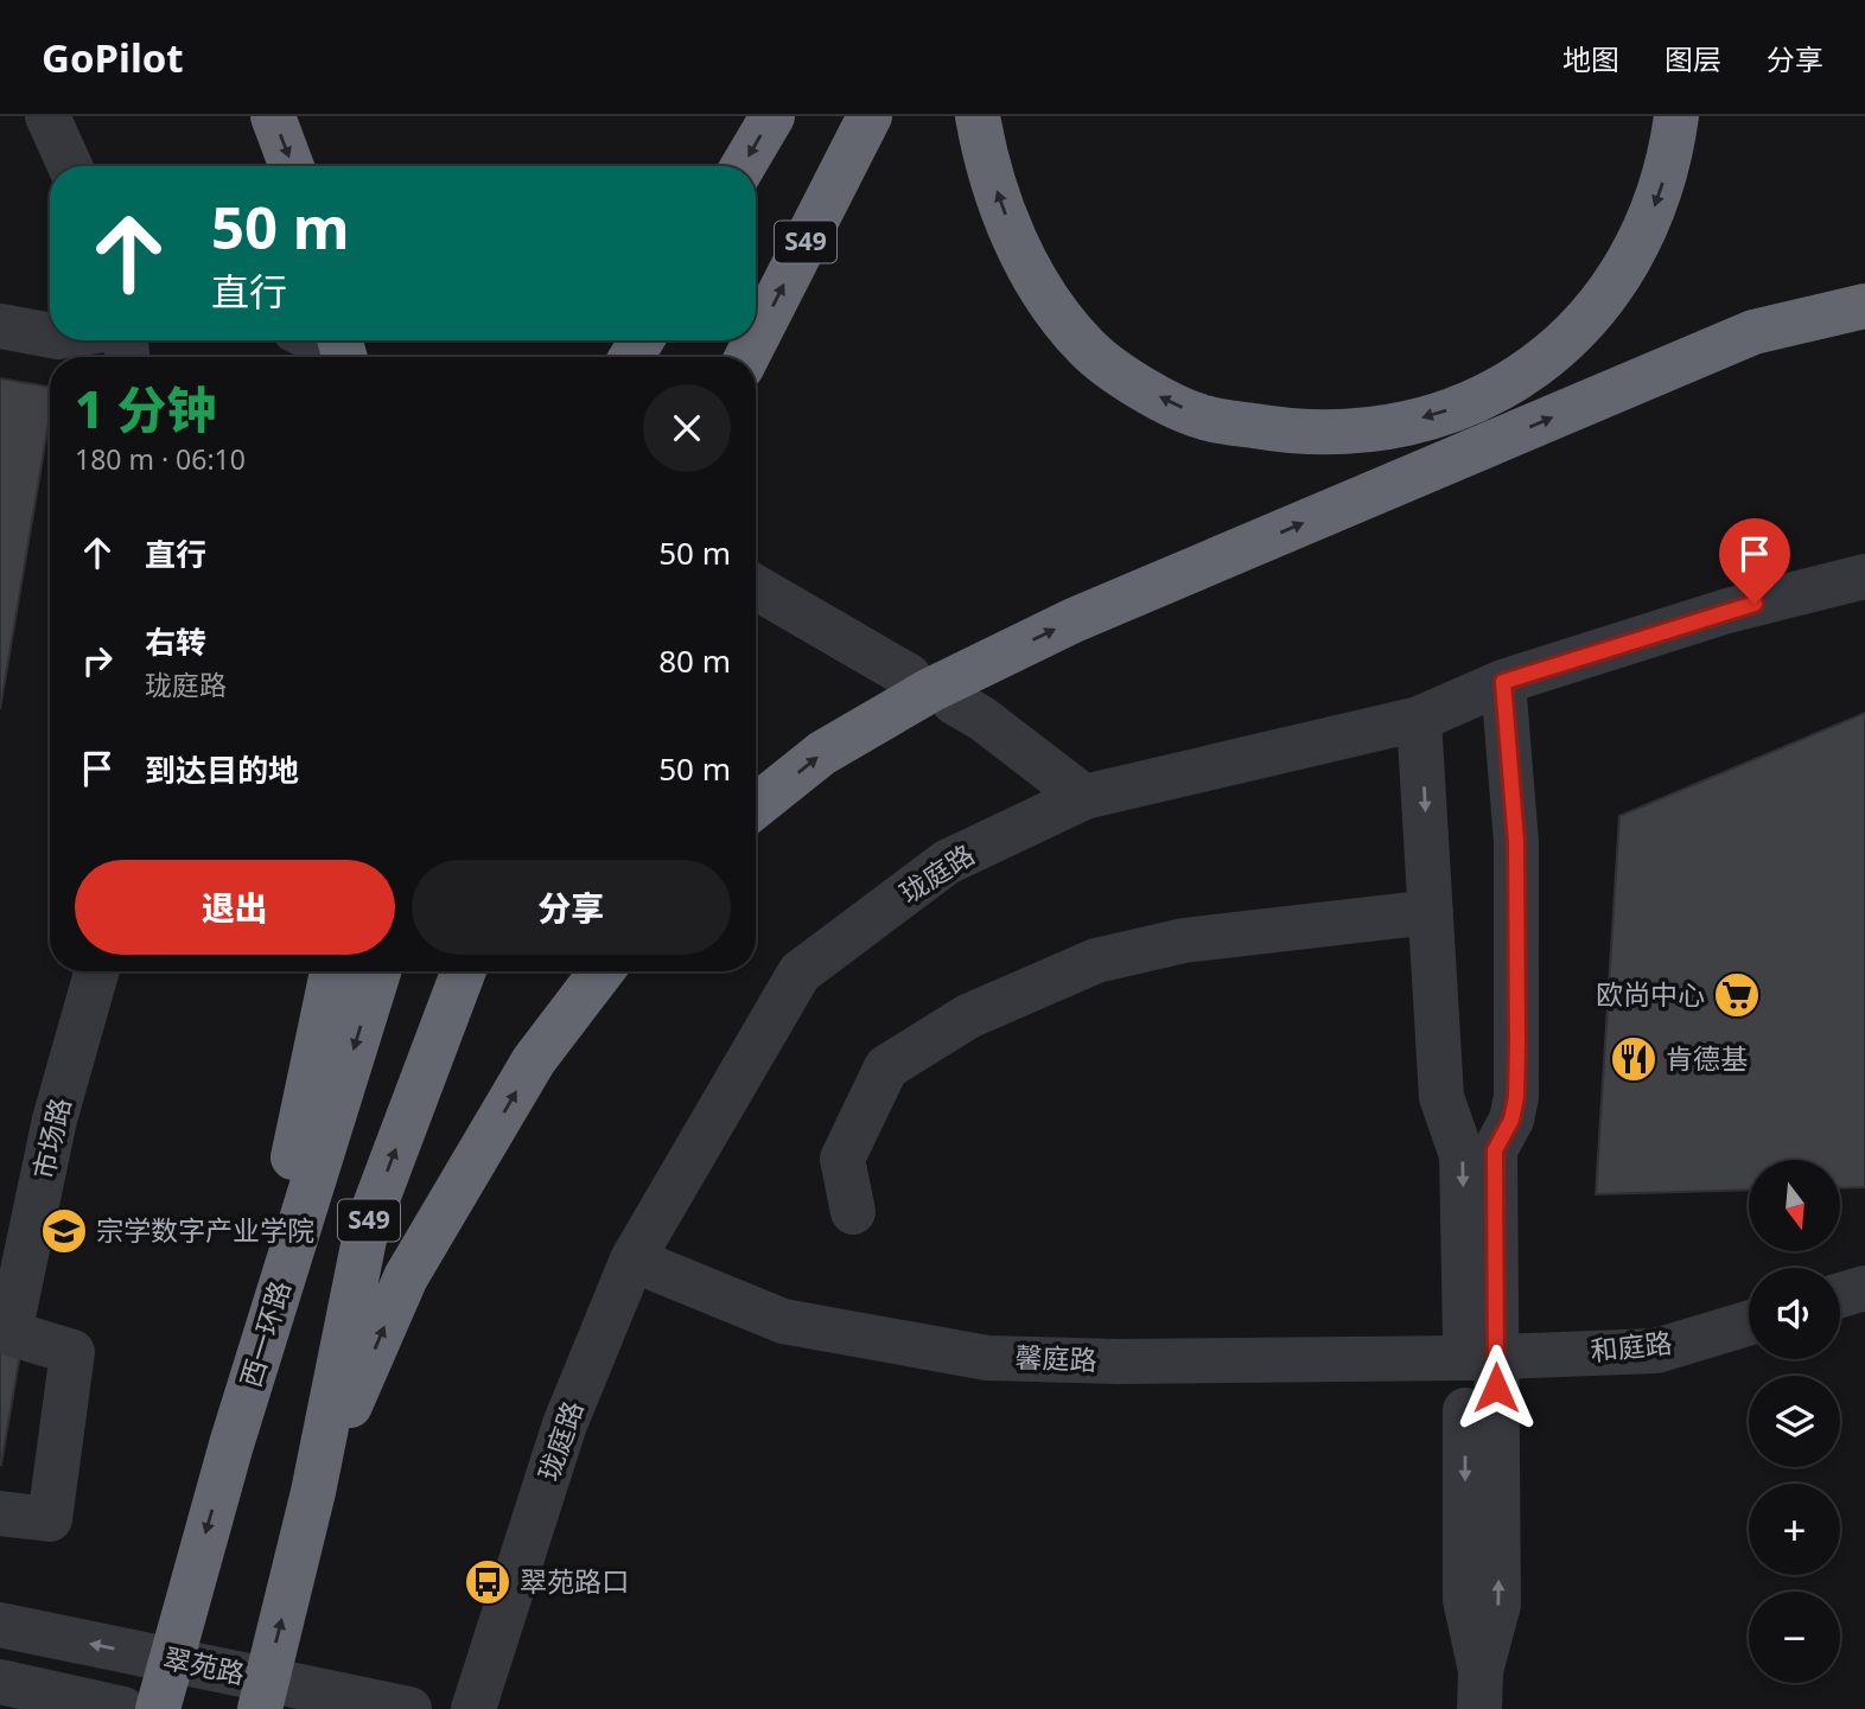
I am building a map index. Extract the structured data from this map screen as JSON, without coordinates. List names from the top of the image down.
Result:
{
  "streets": {
    "highway": ["S49", "西一环路"],
    "street": [
      "珑庭路",
      "市场路",
      "和庭路",
      "馨庭路",
      "翠苑路"
    ]
  },
  "crossings": [
    ["珑庭路", "馨庭路"],
    ["和庭路", "馨庭路"]
  ],
  "places": {
    "supermarket": ["欧尚中心"],
    "restaurant": ["肯德基"],
    "school or university": ["宗学数字产业学院"],
    "bus stop": ["翠苑路口"]
  },
  "north": "bottom",
  "page": {
    "header": "GoPilot",
    "nav": ["地图", "图层", "分享"],
    "turn": ["50 m", "直行"],
    "heading": ["1 分钟", "180 m · 06:10"],
    "list": [
      {
        "name": "直行",
        "value": "50 m"
      },
      {
        "name": "右转",
        "note": "珑庭路",
        "value": "80 m"
      },
      {
        "name": "到达目的地",
        "value": "50 m"
      }
    ],
    "buttons": ["退出", "分享"],
    "map_buttons": ["+", "−"]
  }
}
